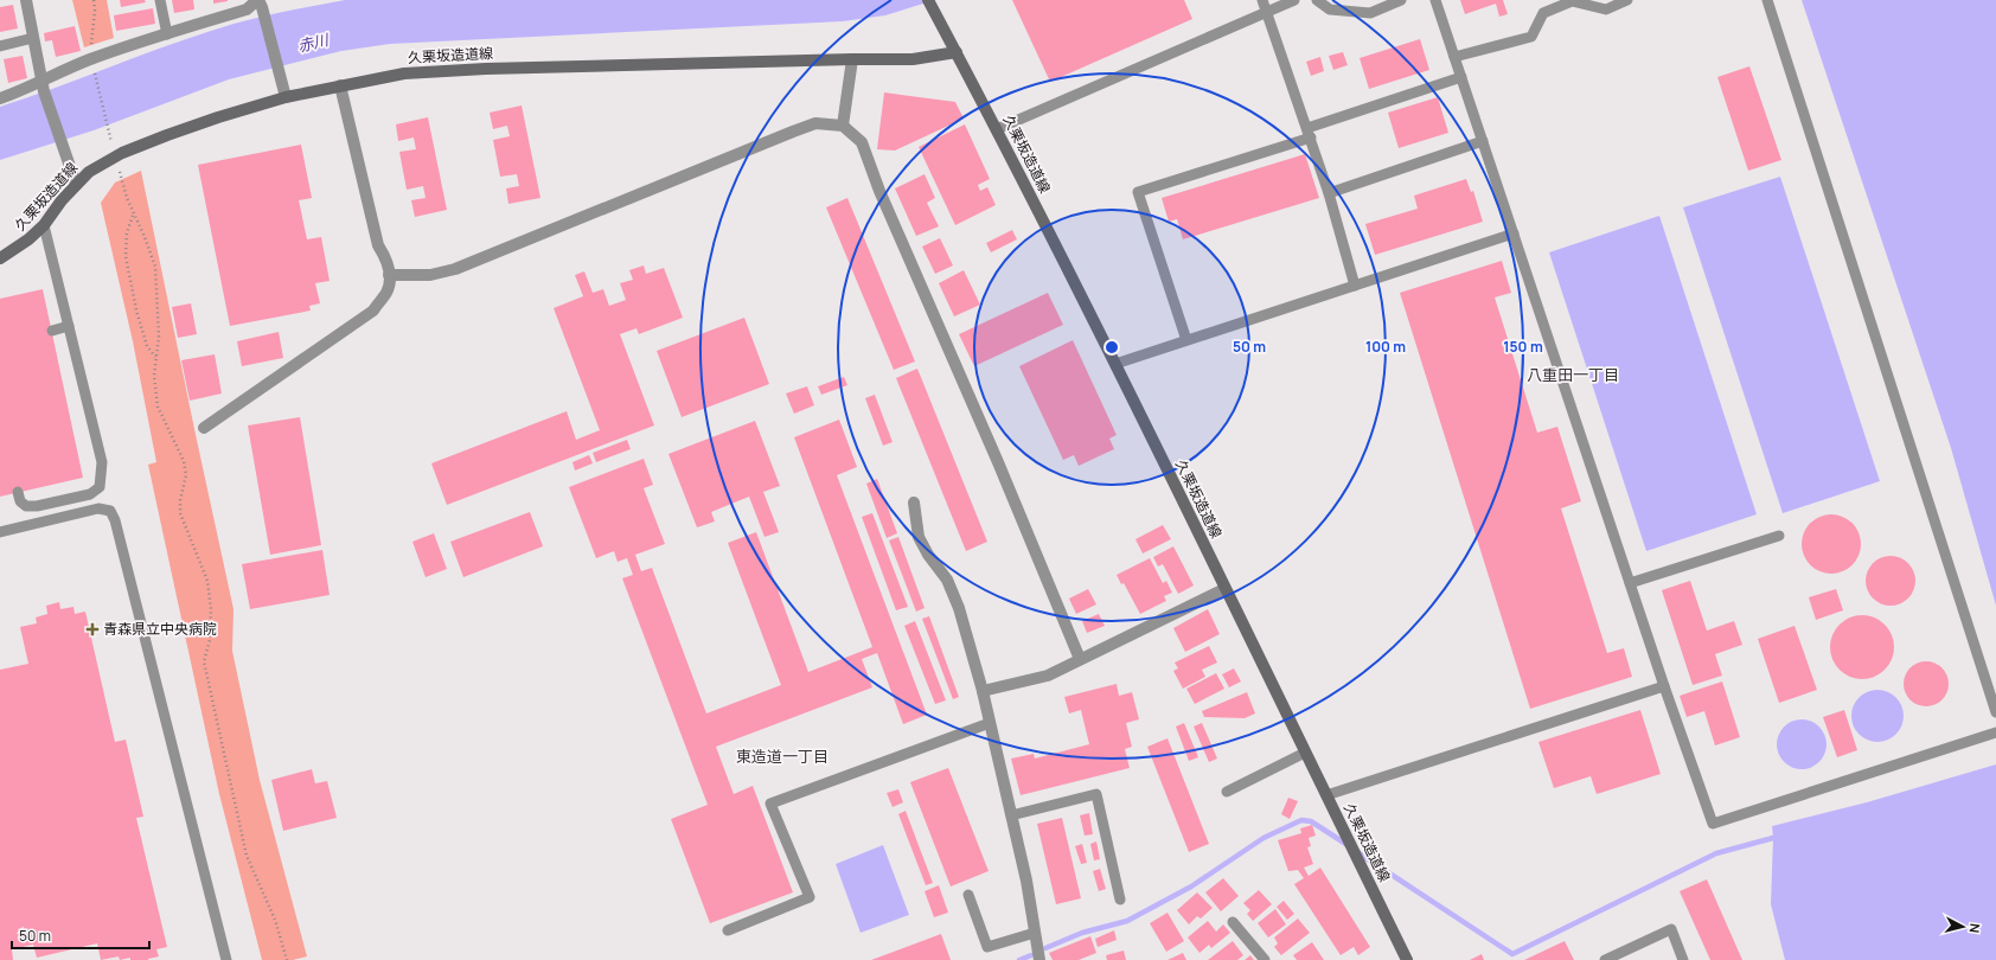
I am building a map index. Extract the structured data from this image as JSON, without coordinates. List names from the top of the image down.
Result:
{
  "streets": {
    "main road": ["久栗坂造道線"]
  },
  "districts": ["八重田一丁目", "東造道一丁目"],
  "water": ["赤川"],
  "places": {
    "health": ["青森県立中央病院"]
  },
  "scale_bar": "50 m",
  "north": "right",
  "rings": ["50 m", "100 m", "150 m"]
}
